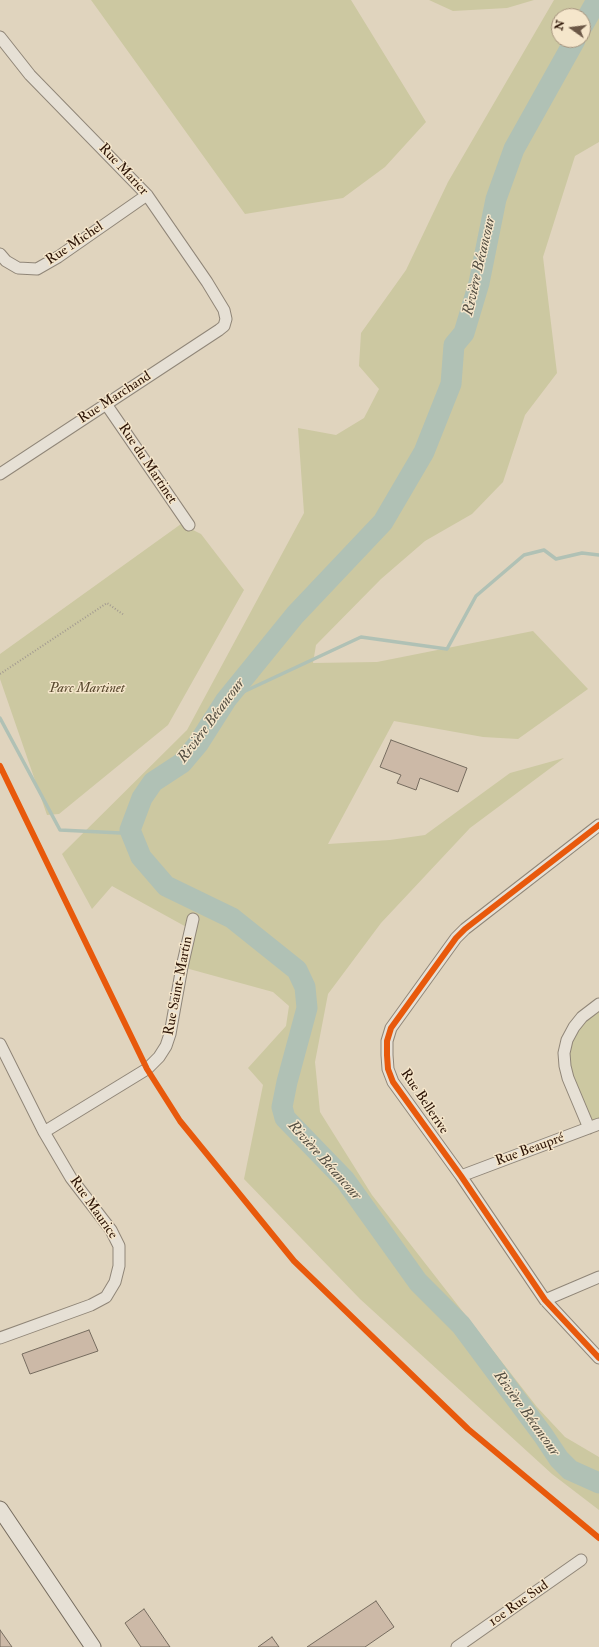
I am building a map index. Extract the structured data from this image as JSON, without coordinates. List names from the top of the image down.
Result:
{
  "streets": {
    "street": [
      "Rue Marier",
      "Rue Michel",
      "Rue Marchand",
      "Rue du Martinet",
      "Rue Saint-Martin",
      "Rue Bellerive",
      "Rue Beaupré",
      "Rue Maurice",
      "10e Rue Sud"
    ]
  },
  "crossings": [
    ["Rue Marier", "Rue Michel"],
    ["Rue Marier", "Rue Marchand"],
    ["Rue Marchand", "Rue du Martinet"],
    ["Rue Saint-Martin", "Rue Maurice"],
    ["Rue Bellerive", "Rue Beaupré"]
  ],
  "water": ["Rivière Bécancour"],
  "parks": ["Parc Martinet"],
  "north": "left"
}
